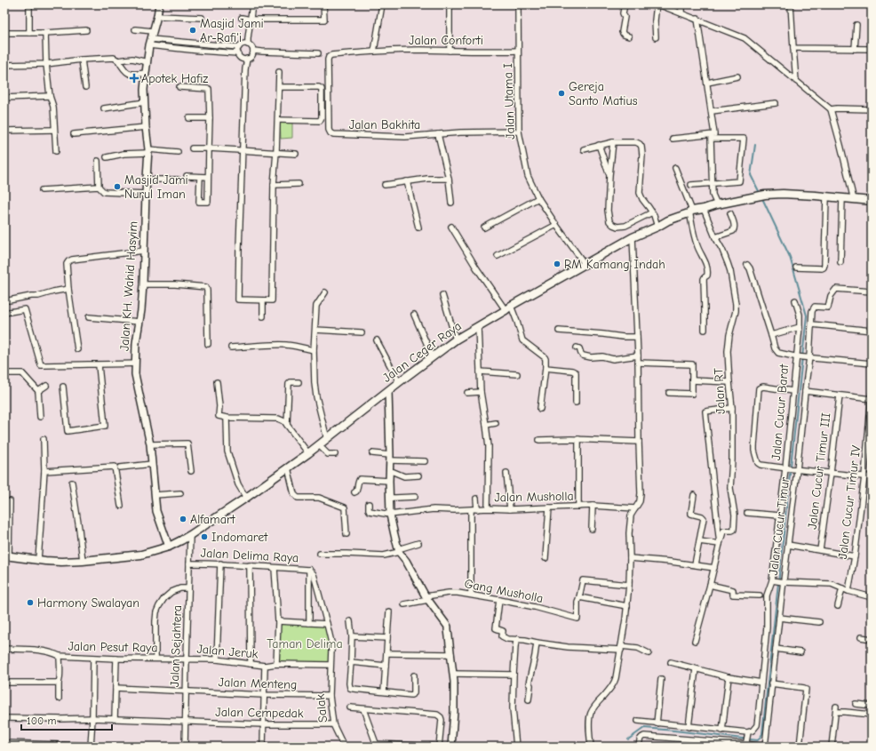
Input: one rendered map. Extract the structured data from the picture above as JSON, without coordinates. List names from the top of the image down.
{
  "streets": {
    "main road": ["Jalan Ceger Raya"],
    "street": [
      "Jalan Conforti",
      "Jalan Utama I",
      "Jalan Bakhita",
      "Jalan KH. Wahid Hasyim",
      "Jalan RT",
      "Jalan Cucur Barat",
      "Jalan Cucur Timur III",
      "Jalan Musholla",
      "Jalan Cucur Timur IV",
      "Jalan Cucur Timur",
      "Jalan Delima Raya",
      "Gang Musholla",
      "Jalan Sejahtera",
      "Jalan Pesut Raya",
      "Jalan Jeruk",
      "Jalan Menteng",
      "Salak",
      "Jalan Cempedak"
    ]
  },
  "crossings": [
    ["Jalan Conforti", "Jalan Utama I"],
    ["Jalan Conforti", "Jalan Bakhita"],
    ["Jalan Utama I", "Jalan Bakhita"],
    ["Jalan Utama I", "Jalan Ceger Raya"],
    ["Jalan KH. Wahid Hasyim", "Jalan Ceger Raya"],
    ["Jalan Ceger Raya", "Jalan RT"],
    ["Jalan Ceger Raya", "Jalan Musholla"],
    ["Jalan Ceger Raya", "Jalan Sejahtera"],
    ["Jalan Delima Raya", "Jalan Sejahtera"],
    ["Jalan Delima Raya", "Salak"],
    ["Jalan Sejahtera", "Jalan Pesut Raya"],
    ["Jalan Sejahtera", "Jalan Jeruk"],
    ["Jalan Sejahtera", "Jalan Menteng"],
    ["Jalan Sejahtera", "Jalan Cempedak"],
    ["Jalan Pesut Raya", "Jalan Jeruk"],
    ["Jalan Jeruk", "Salak"],
    ["Jalan Menteng", "Salak"],
    ["Salak", "Jalan Cempedak"]
  ],
  "parks": ["Taman Delima"],
  "places": {
    "other": [
      "Masjid Jami Ar-Rafi'i",
      "Gereja Santo Matius",
      "Masjid Jami Nurul Iman",
      "RM Kamang Indah",
      "Alfamart",
      "Indomaret",
      "Harmony Swalayan"
    ],
    "health": ["Apotek Hafiz"]
  },
  "scale_bar": "100 m"
}
